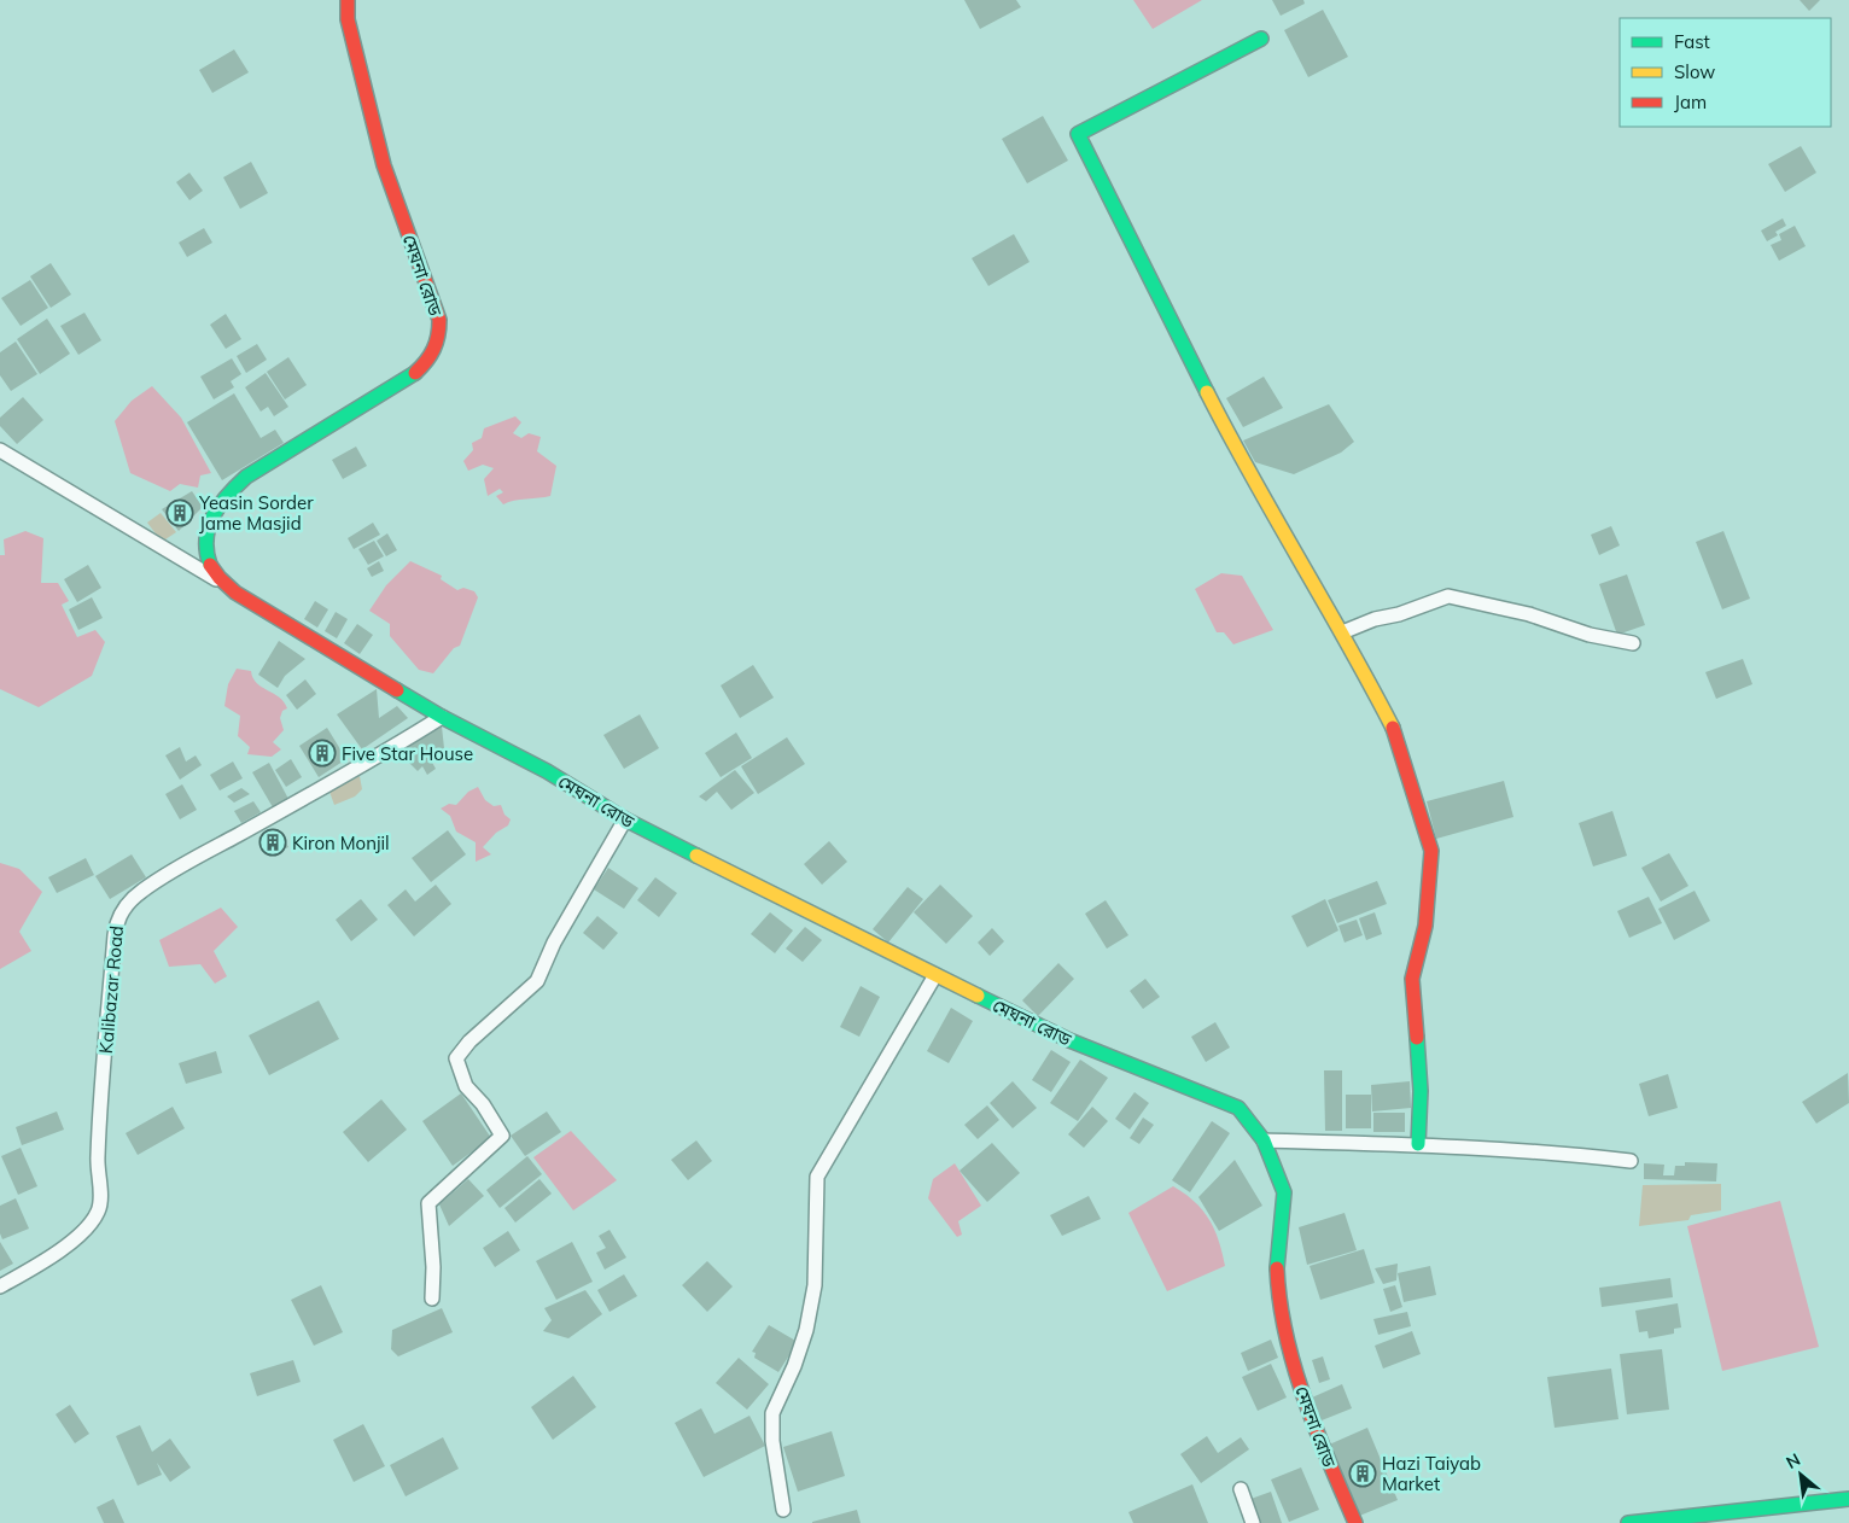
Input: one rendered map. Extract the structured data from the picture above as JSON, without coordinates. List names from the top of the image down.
{
  "streets": {
    "main road": ["মেঘনা রোড"],
    "street": ["Kalibazar Road"]
  },
  "crossings": [
    ["মেঘনা রোড", "Kalibazar Road"]
  ],
  "places": {
    "building": [
      "Yeasin Sorder Jame Masjid",
      "Five Star House",
      "Kiron Monjil",
      "Hazi Taiyab Market"
    ]
  },
  "legend": ["Fast", "Slow", "Jam"],
  "north": "top left"
}
